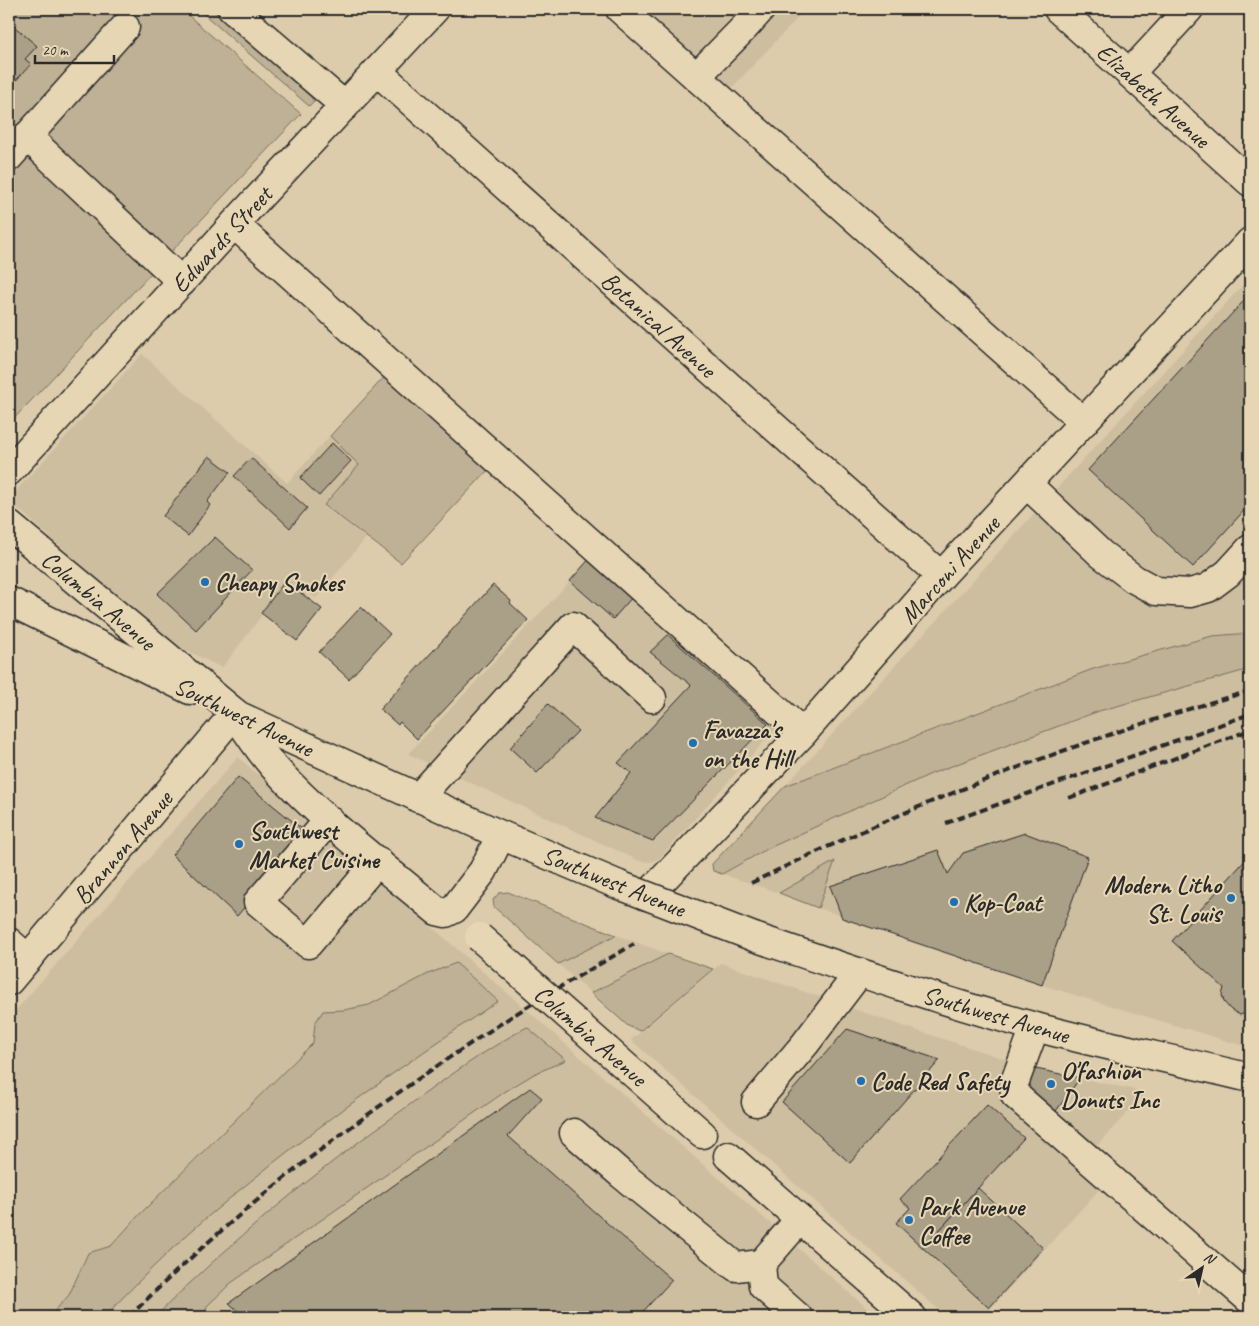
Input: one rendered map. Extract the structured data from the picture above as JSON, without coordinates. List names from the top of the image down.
{
  "streets": {
    "street": [
      "Elizabeth Avenue",
      "Edwards Street",
      "Botanical Avenue",
      "Marconi Avenue",
      "Columbia Avenue",
      "Southwest Avenue",
      "Brannon Avenue"
    ]
  },
  "crossings": [
    ["Edwards Street", "Botanical Avenue"],
    ["Botanical Avenue", "Marconi Avenue"],
    ["Marconi Avenue", "Southwest Avenue"],
    ["Columbia Avenue", "Southwest Avenue"],
    ["Columbia Avenue", "Brannon Avenue"],
    ["Southwest Avenue", "Brannon Avenue"]
  ],
  "places": [
    "Cheapy Smokes",
    "Favazza's on the Hill",
    "Southwest Market Cuisine",
    "Modern Litho St. Louis",
    "Kop-Coat",
    "Code Red Safety",
    "O'fashion Donuts Inc",
    "Park Avenue Coffee"
  ],
  "scale_bar": "20 m",
  "north": "top right"
}
